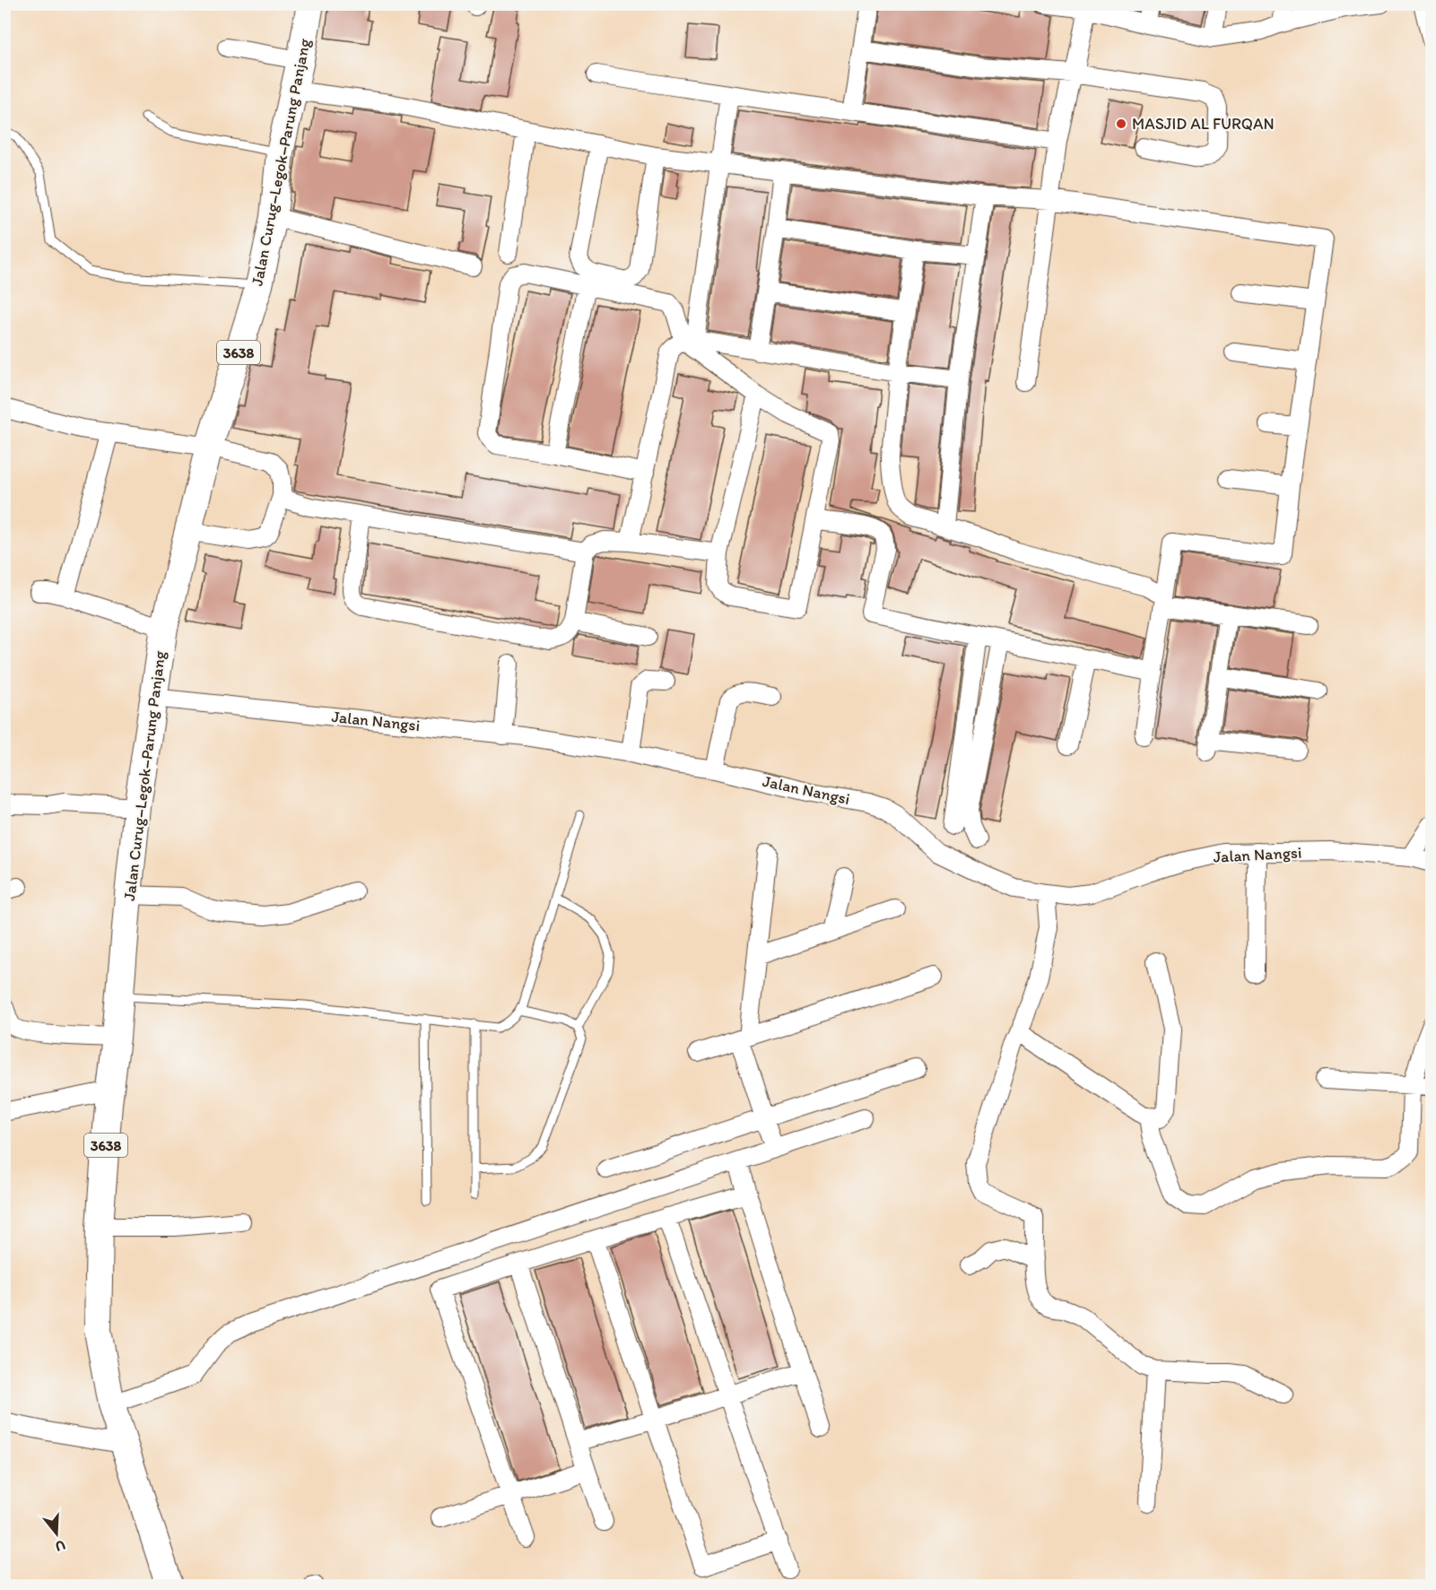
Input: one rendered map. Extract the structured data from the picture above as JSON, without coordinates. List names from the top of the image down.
{
  "streets": {
    "main road": ["Jalan Curug–Legok–Parung Panjang", "3638"],
    "street": ["Jalan Nangsi"]
  },
  "crossings": [
    ["Jalan Curug–Legok–Parung Panjang", "Jalan Nangsi"]
  ],
  "places": ["MASJID AL FURQAN"],
  "north": "bottom"
}
